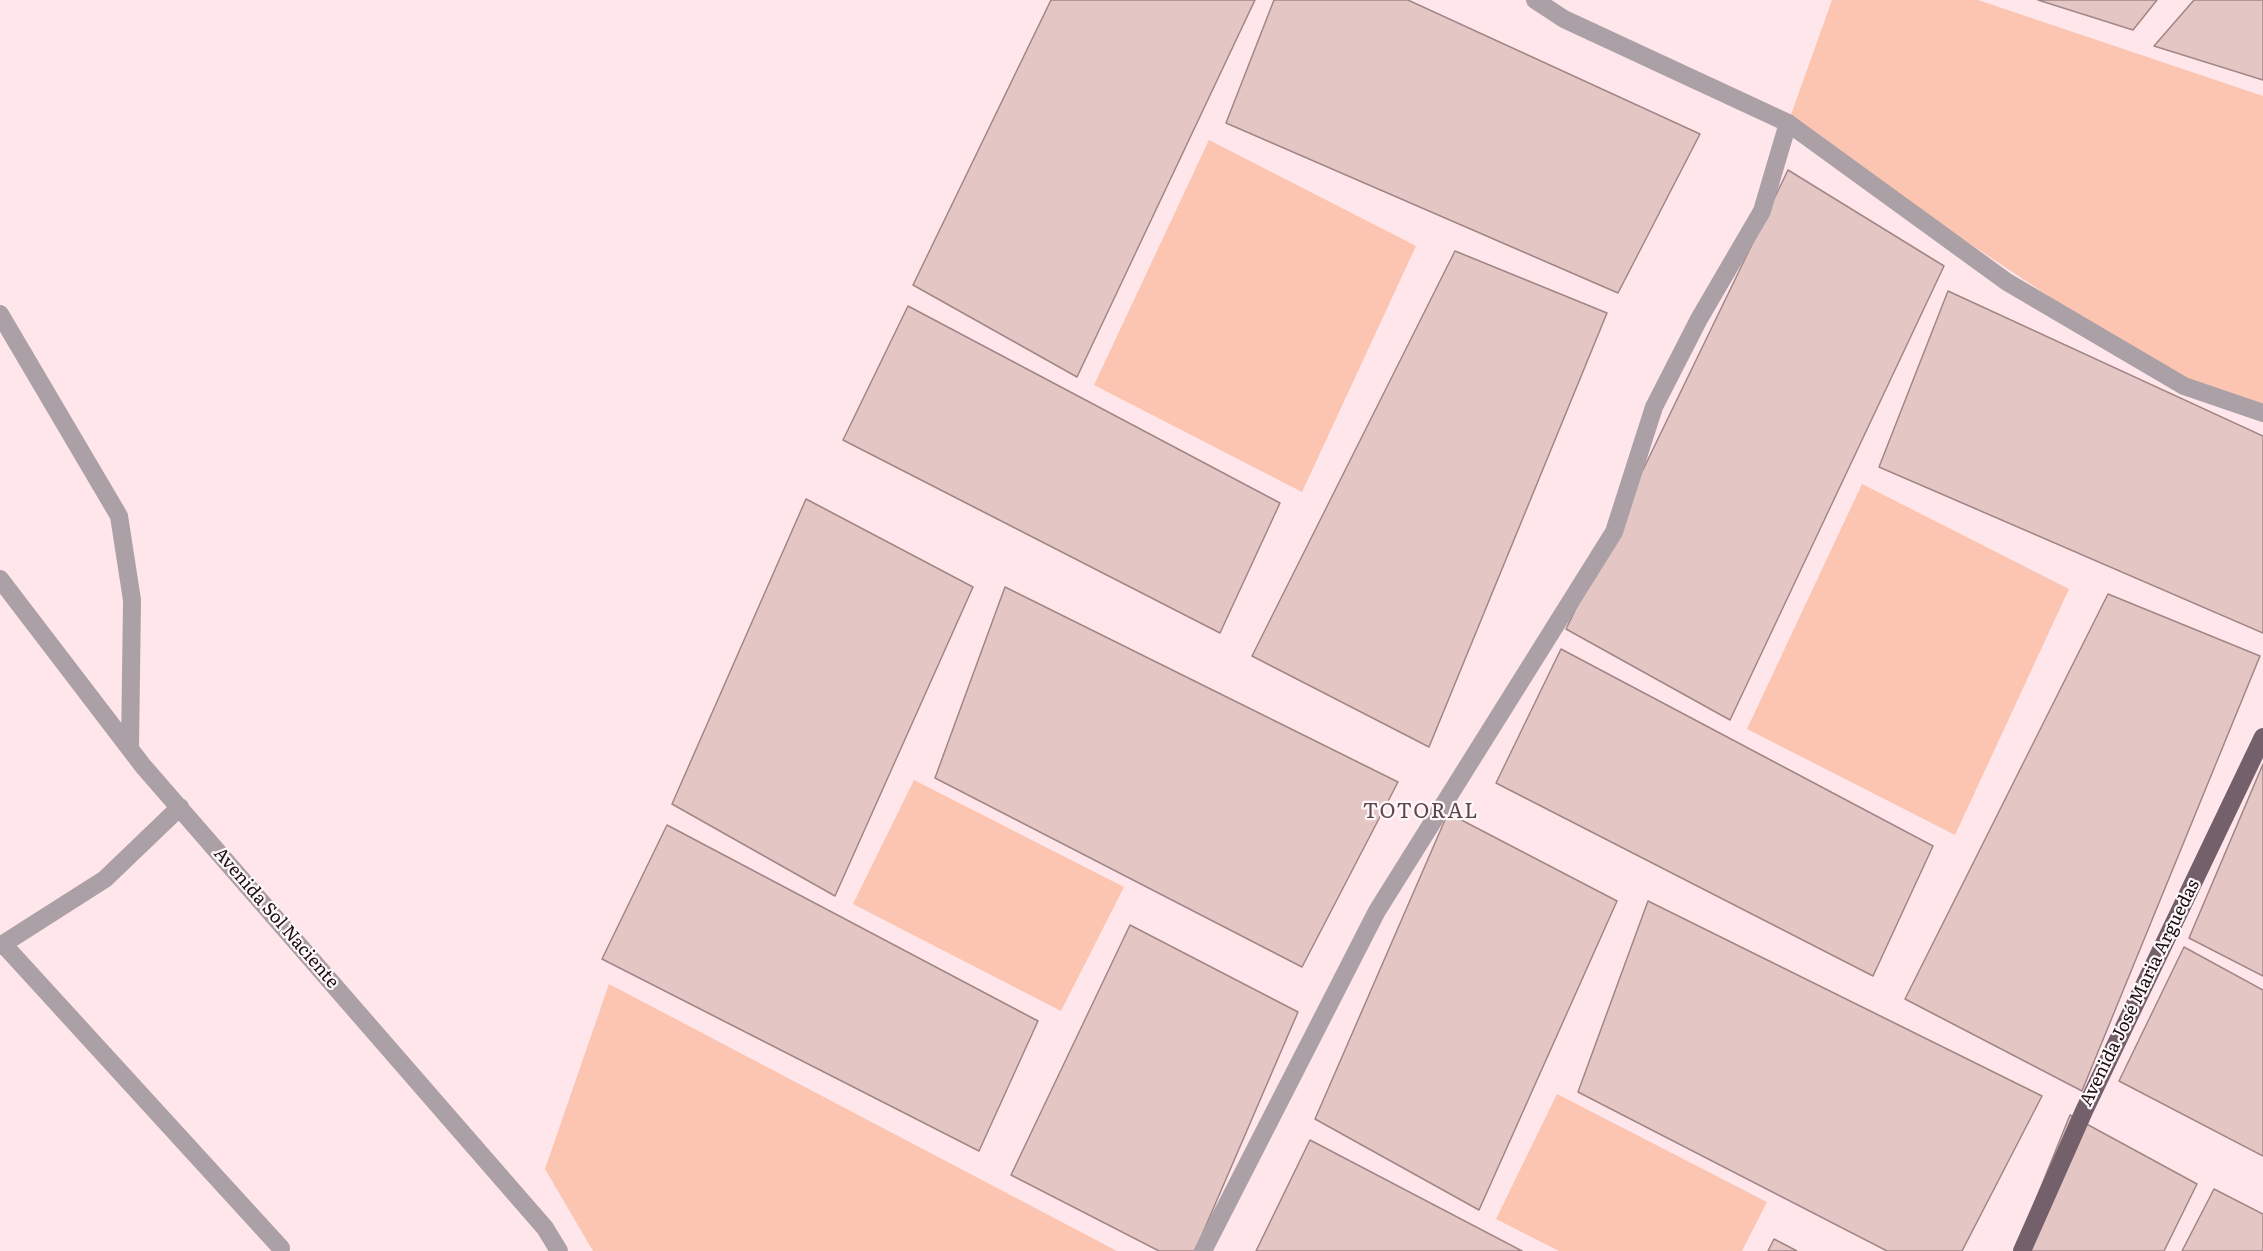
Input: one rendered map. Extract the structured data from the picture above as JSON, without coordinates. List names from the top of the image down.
{
  "streets": {
    "main road": ["Avenida José Maria Arguedas"],
    "street": ["Avenida Sol Naciente"]
  },
  "districts": ["TOTORAL"]
}
